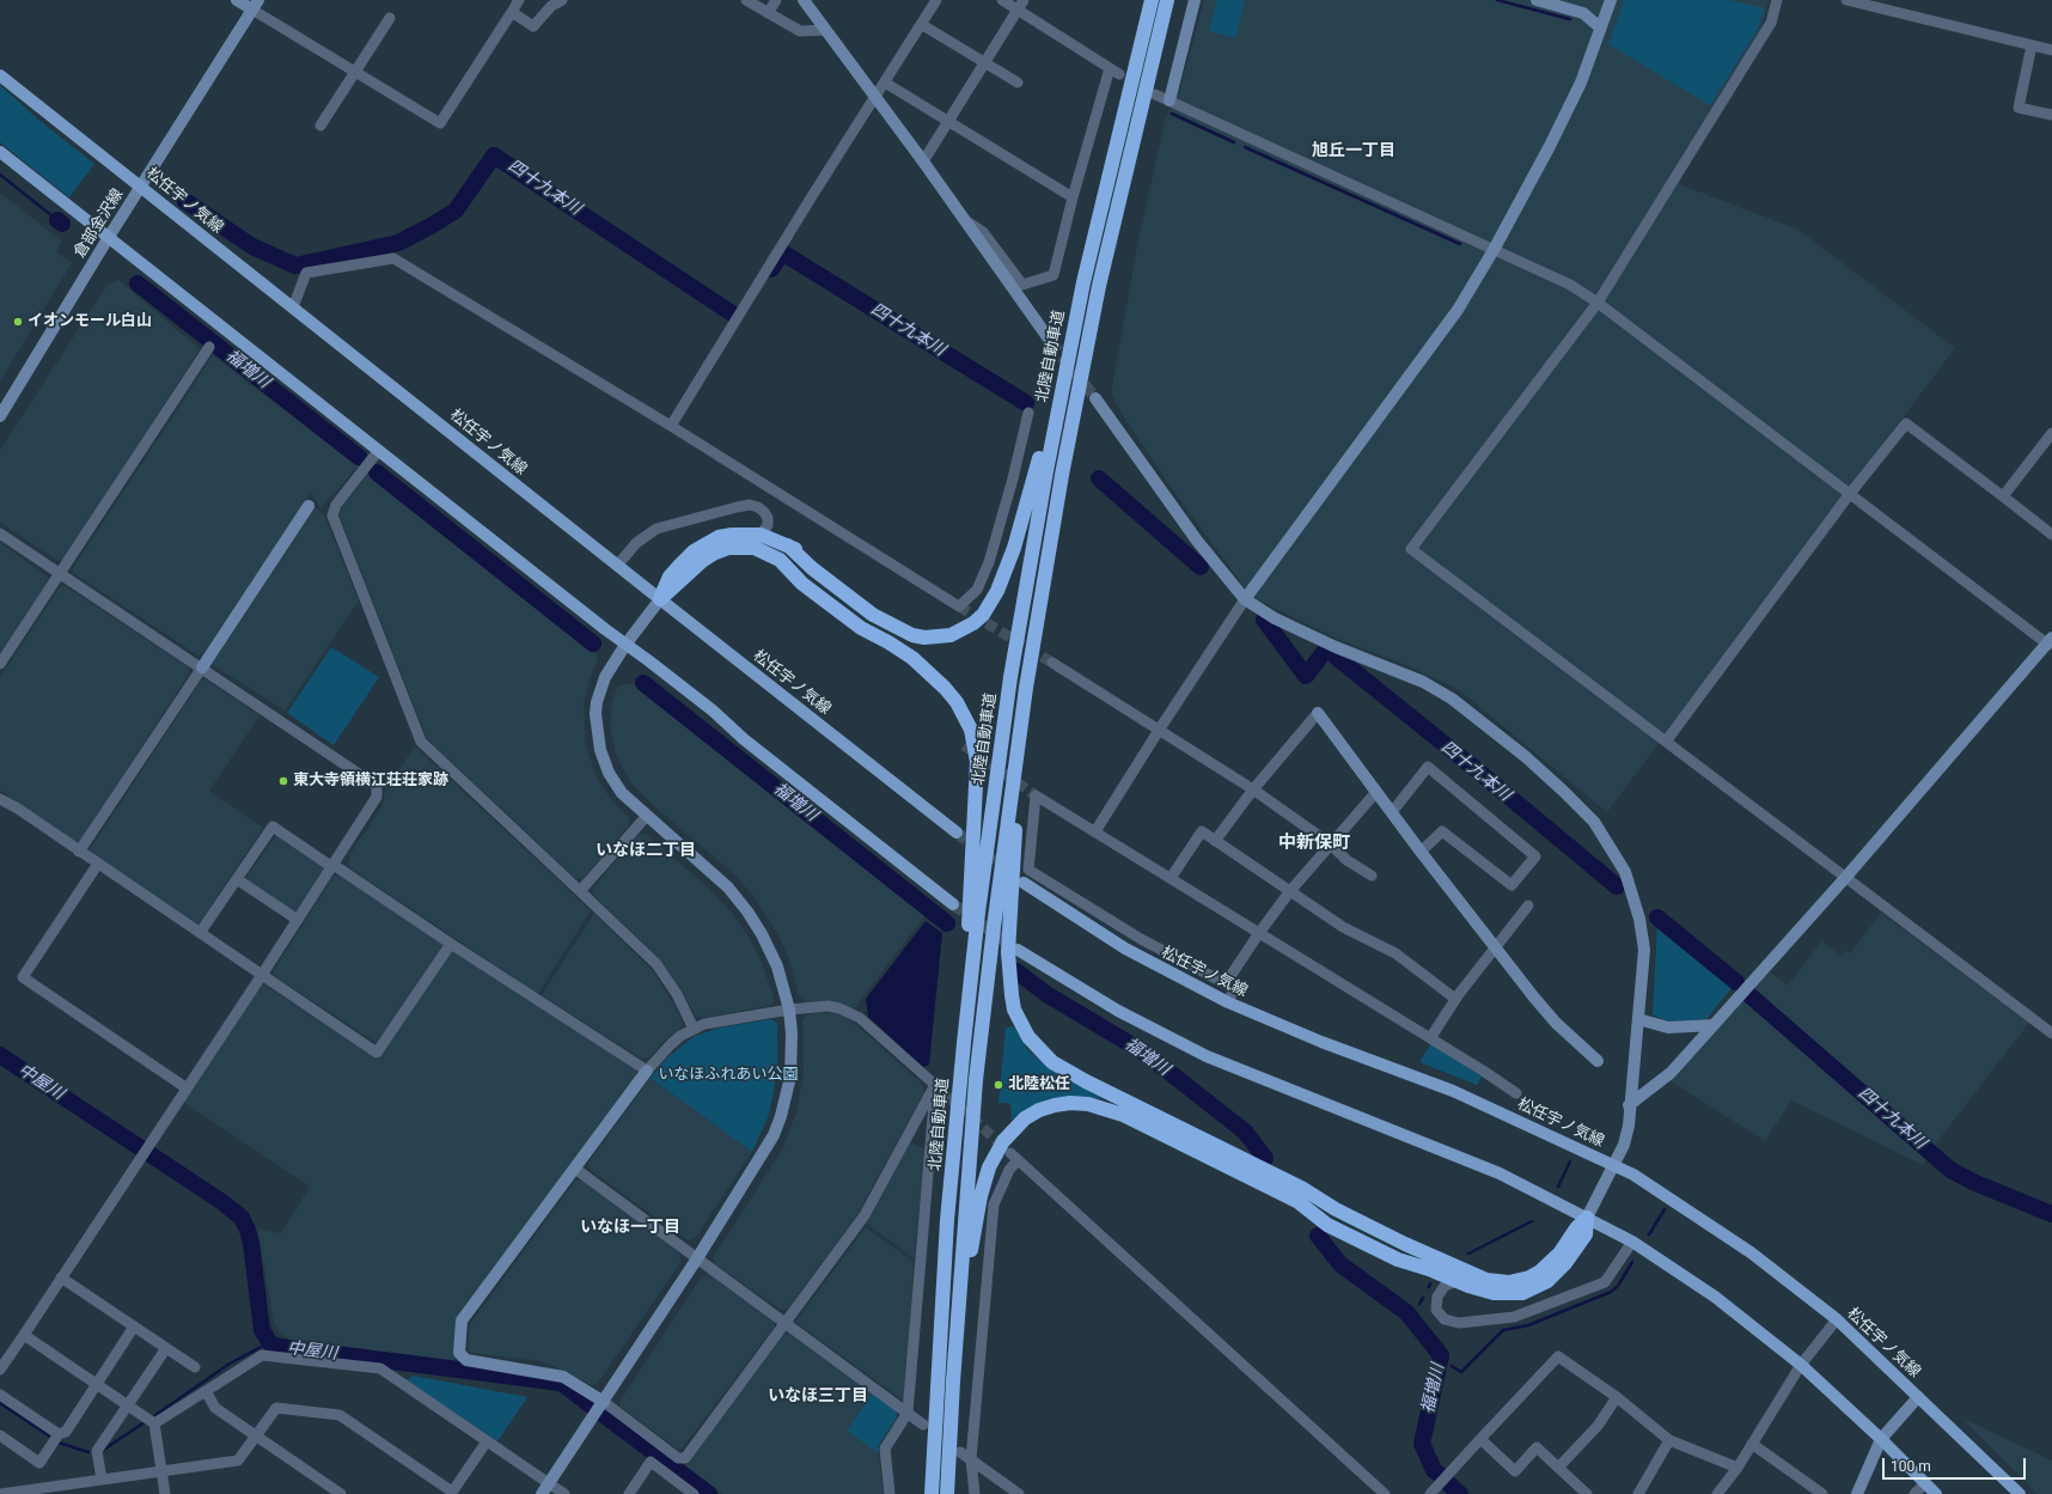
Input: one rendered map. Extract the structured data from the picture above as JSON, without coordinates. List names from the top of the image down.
{
  "streets": {
    "highway": ["北陸自動車道"],
    "main road": ["松任宇ノ気線"],
    "street": ["倉部金沢線"]
  },
  "crossings": [
    ["松任宇ノ気線", "倉部金沢線"]
  ],
  "districts": [
    "旭丘一丁目",
    "中新保町",
    "いなほ二丁目",
    "いなほ一丁目",
    "いなほ三丁目"
  ],
  "water": ["四十九本川", "福増川", "中屋川"],
  "parks": ["いなほふれあい公園"],
  "places": ["イオンモール白山", "東大寺領横江荘荘家跡", "北陸松任"],
  "scale_bar": "100 m"
}
